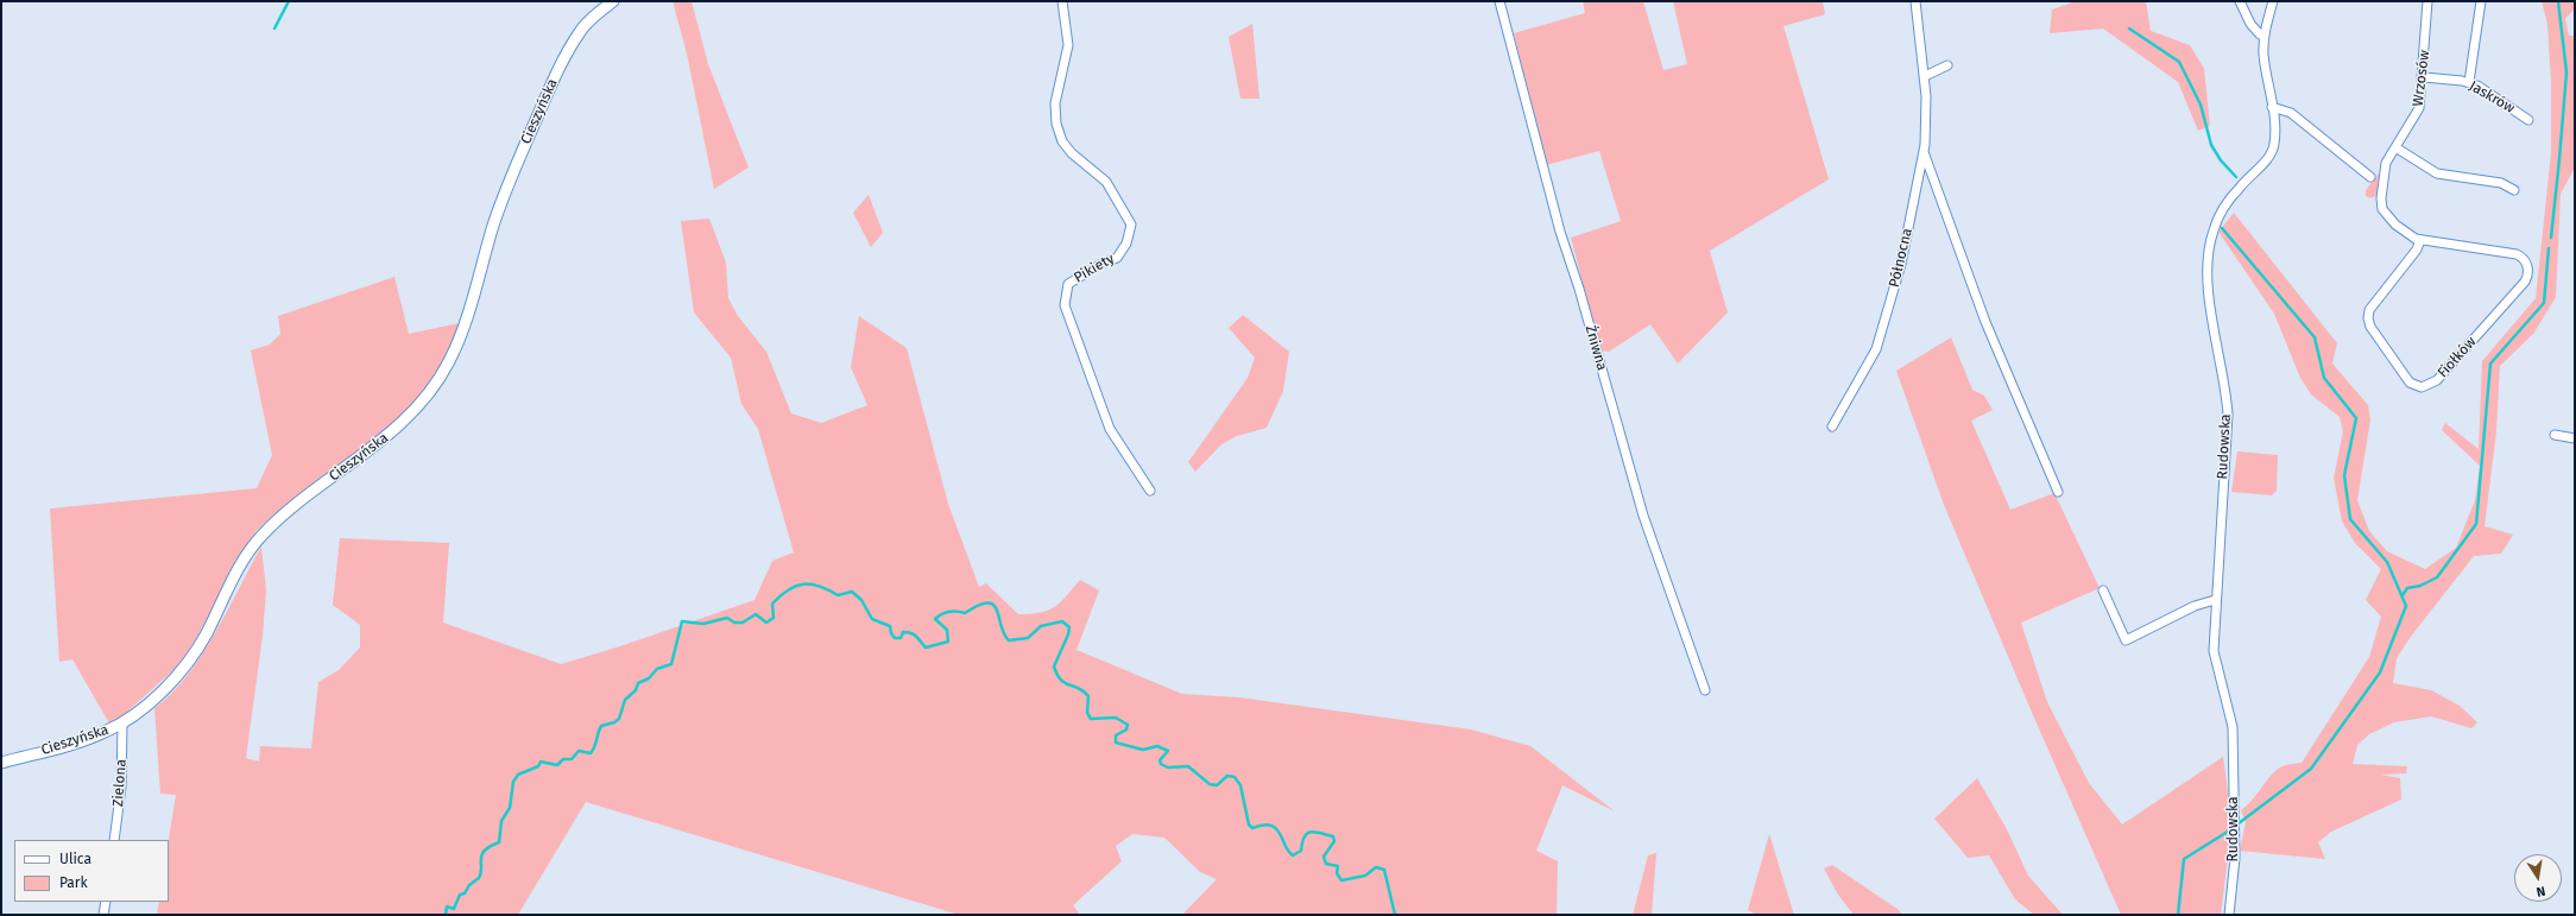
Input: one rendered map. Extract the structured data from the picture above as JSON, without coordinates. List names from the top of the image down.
{
  "streets": {
    "street": [
      "Wrzosów",
      "Jaskrów",
      "Cieszyńska",
      "Północna",
      "Pikiety",
      "Żniwna",
      "Fiołków",
      "Rudowska",
      "Zielona"
    ]
  },
  "crossings": [
    ["Wrzosów", "Jaskrów"],
    ["Wrzosów", "Fiołków"],
    ["Cieszyńska", "Zielona"]
  ],
  "legend": ["Ulica", "Park"],
  "north": "bottom"
}
